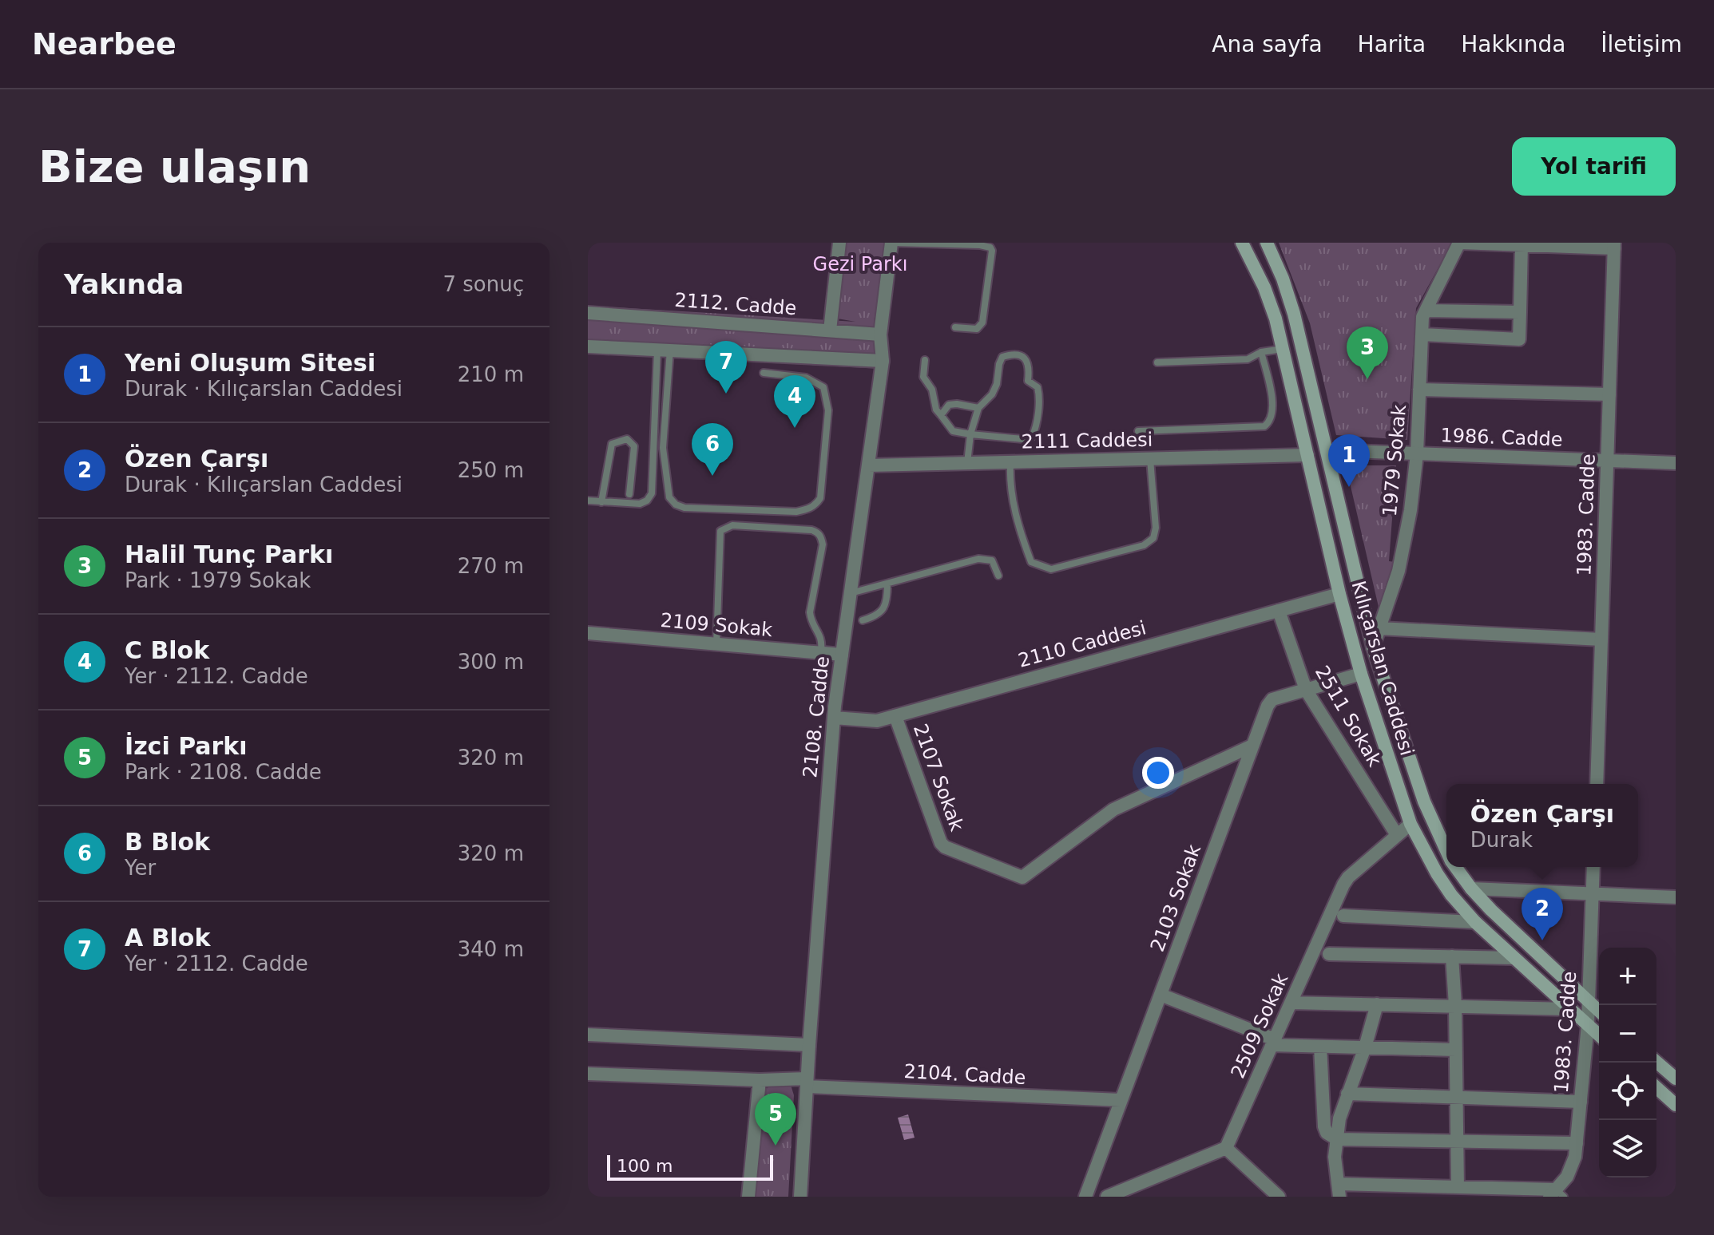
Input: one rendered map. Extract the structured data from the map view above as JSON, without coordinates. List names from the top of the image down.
{
  "streets": {
    "main road": ["Kılıçarslan Caddesi"],
    "street": [
      "2112. Cadde",
      "1986. Cadde",
      "2111 Caddesi",
      "1979 Sokak",
      "1983. Cadde",
      "2109 Sokak",
      "2110 Caddesi",
      "2511 Sokak",
      "2108. Cadde",
      "2107 Sokak",
      "2103 Sokak",
      "2509 Sokak",
      "2104. Cadde"
    ]
  },
  "crossings": [
    ["2112. Cadde", "2108. Cadde"],
    ["1986. Cadde", "1979 Sokak"],
    ["1986. Cadde", "1983. Cadde"],
    ["1986. Cadde", "Kılıçarslan Caddesi"],
    ["2111 Caddesi", "Kılıçarslan Caddesi"],
    ["2111 Caddesi", "2108. Cadde"],
    ["1979 Sokak", "Kılıçarslan Caddesi"],
    ["1983. Cadde", "Kılıçarslan Caddesi"],
    ["2109 Sokak", "2108. Cadde"],
    ["2110 Caddesi", "Kılıçarslan Caddesi"],
    ["2110 Caddesi", "2511 Sokak"],
    ["2110 Caddesi", "2108. Cadde"],
    ["2110 Caddesi", "2107 Sokak"],
    ["Kılıçarslan Caddesi", "2103 Sokak"],
    ["Kılıçarslan Caddesi", "2509 Sokak"],
    ["2511 Sokak", "2103 Sokak"],
    ["2511 Sokak", "2509 Sokak"],
    ["2108. Cadde", "2104. Cadde"],
    ["2107 Sokak", "2103 Sokak"],
    ["2103 Sokak", "2104. Cadde"]
  ],
  "parks": ["Gezi Parkı"],
  "scale_bar": "100 m",
  "page": {
    "header": "Nearbee",
    "nav": [
      "Ana sayfa",
      "Harita",
      "Hakkında",
      "İletişim"
    ],
    "buttons": "Yol tarifi",
    "title": "Bize ulaşın",
    "heading": ["Yakında", "7 sonuç"],
    "list": [
      {
        "mark": "1",
        "name": "Yeni Oluşum Sitesi",
        "note": "Durak · Kılıçarslan Caddesi",
        "value": "210 m"
      },
      {
        "mark": "2",
        "name": "Özen Çarşı",
        "note": "Durak · Kılıçarslan Caddesi",
        "value": "250 m"
      },
      {
        "mark": "3",
        "name": "Halil Tunç Parkı",
        "note": "Park · 1979 Sokak",
        "value": "270 m"
      },
      {
        "mark": "4",
        "name": "C Blok",
        "note": "Yer · 2112. Cadde",
        "value": "300 m"
      },
      {
        "mark": "5",
        "name": "İzci Parkı",
        "note": "Park · 2108. Cadde",
        "value": "320 m"
      },
      {
        "mark": "6",
        "name": "B Blok",
        "note": "Yer",
        "value": "320 m"
      },
      {
        "mark": "7",
        "name": "A Blok",
        "note": "Yer · 2112. Cadde",
        "value": "340 m"
      }
    ],
    "pins": [
      "3",
      "7",
      "4",
      "6",
      "1",
      "2",
      "5"
    ],
    "popup": ["Özen Çarşı", "Durak"],
    "map_buttons": ["+", "−"],
    "scale": "100 m"
  }
}
